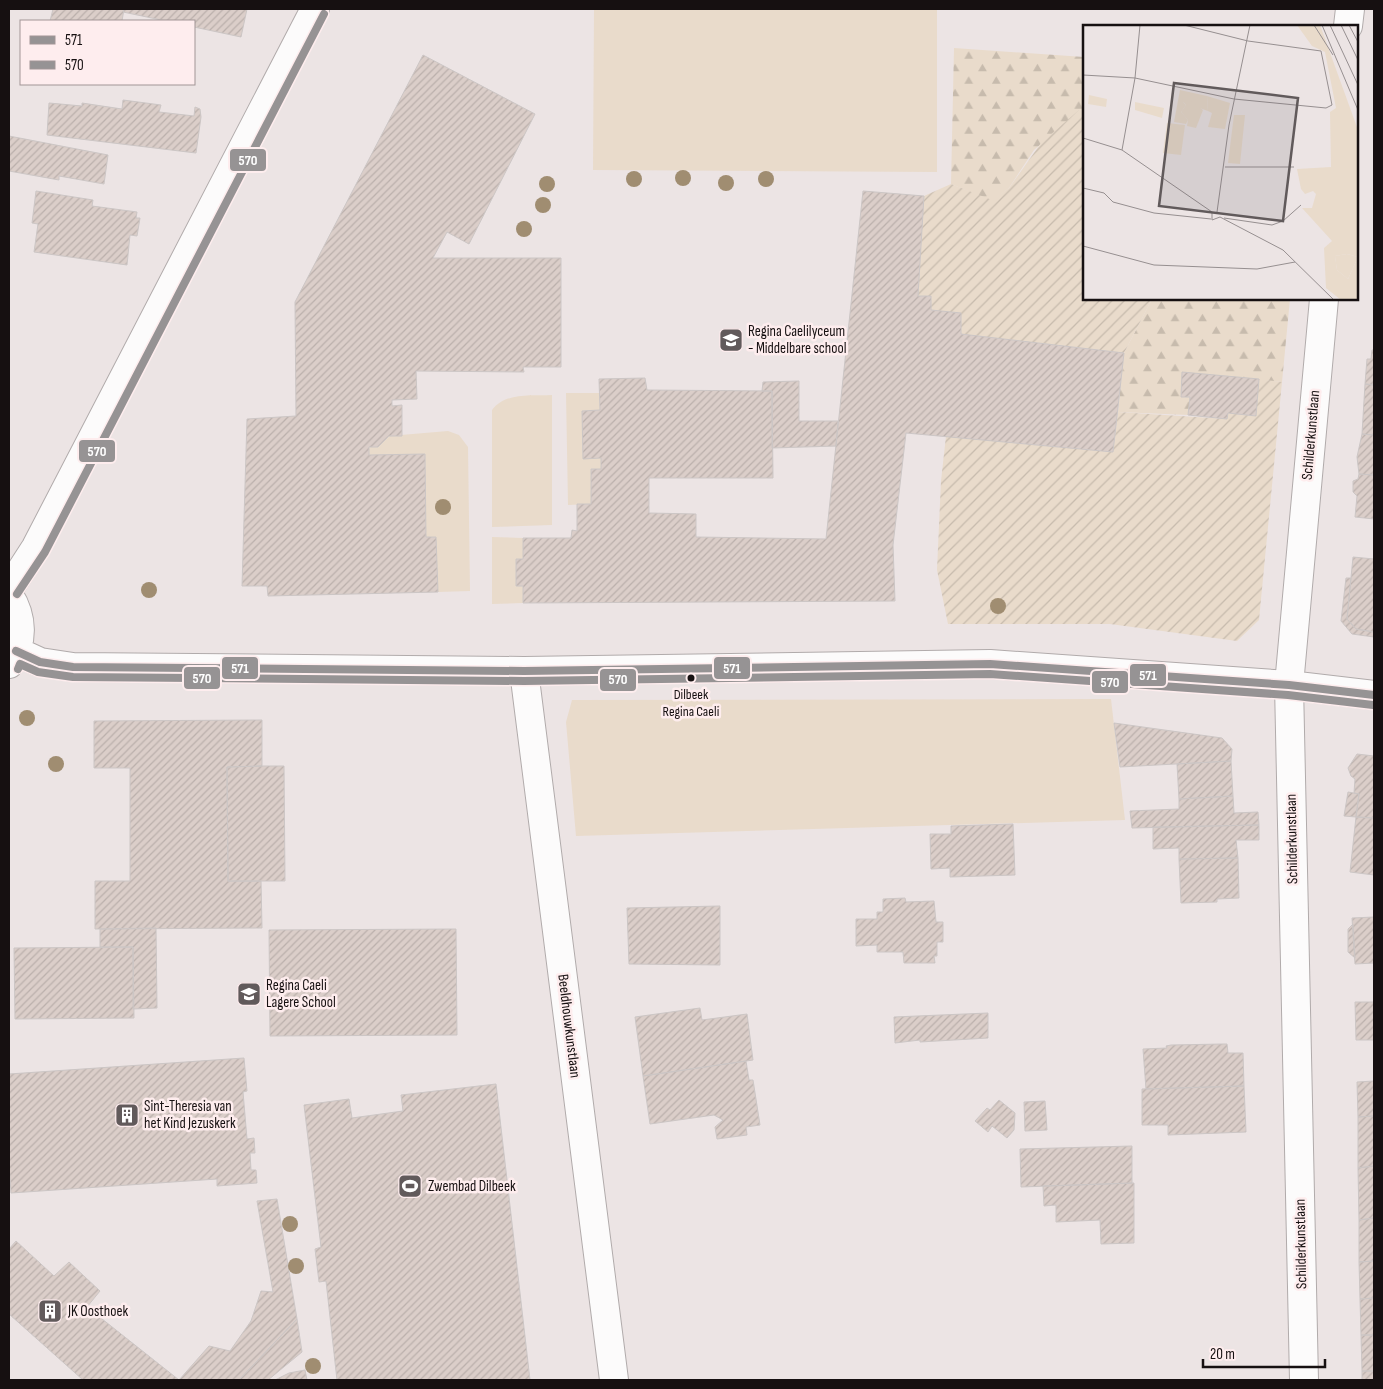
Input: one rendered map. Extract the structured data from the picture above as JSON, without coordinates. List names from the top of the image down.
{
  "streets": {
    "street": ["Schilderkunstlaan", "Beeldhouwkunstlaan"]
  },
  "places": {
    "school or university": ["Regina Caelilyceum - Middelbare school", "Regina Caeli Lagere School"],
    "other": ["Dilbeek Regina Caeli"],
    "building": ["Sint-Theresia van het Kind Jezuskerk", "JK Oosthoek"],
    "sports": ["Zwembad Dilbeek"]
  },
  "lines": ["transit line 570", "transit line 571"],
  "legend": ["571", "570"],
  "scale_bar": "20 m"
}
